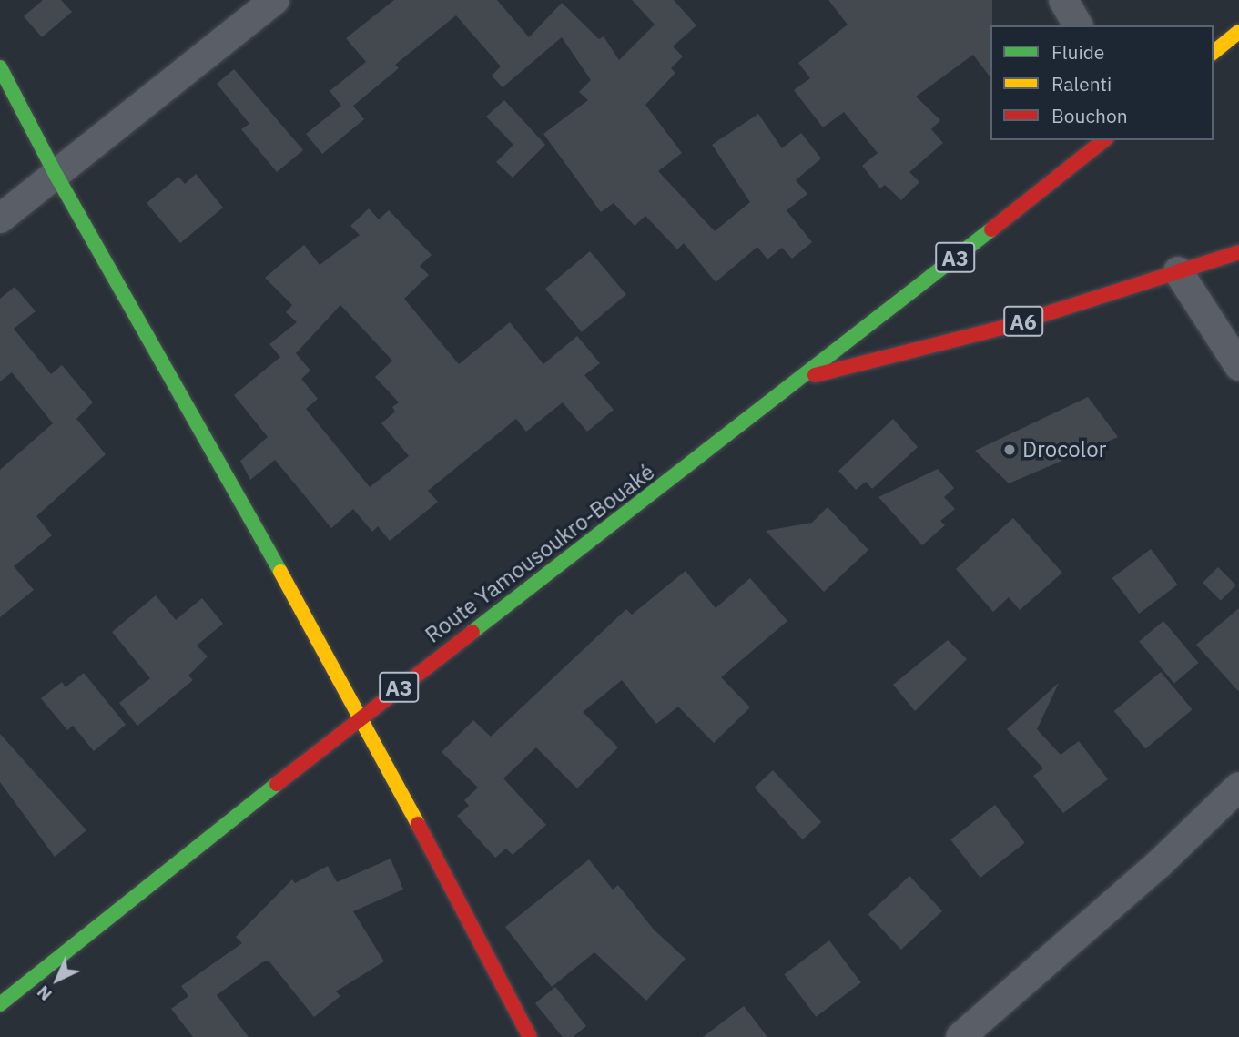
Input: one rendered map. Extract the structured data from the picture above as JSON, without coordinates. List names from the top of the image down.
{
  "streets": {
    "main road": ["A3", "A6", "Route Yamousoukro-Bouaké"]
  },
  "crossings": [
    ["A6", "Route Yamousoukro-Bouaké"]
  ],
  "places": ["Drocolor"],
  "legend": ["Fluide", "Ralenti", "Bouchon"],
  "north": "bottom left"
}
